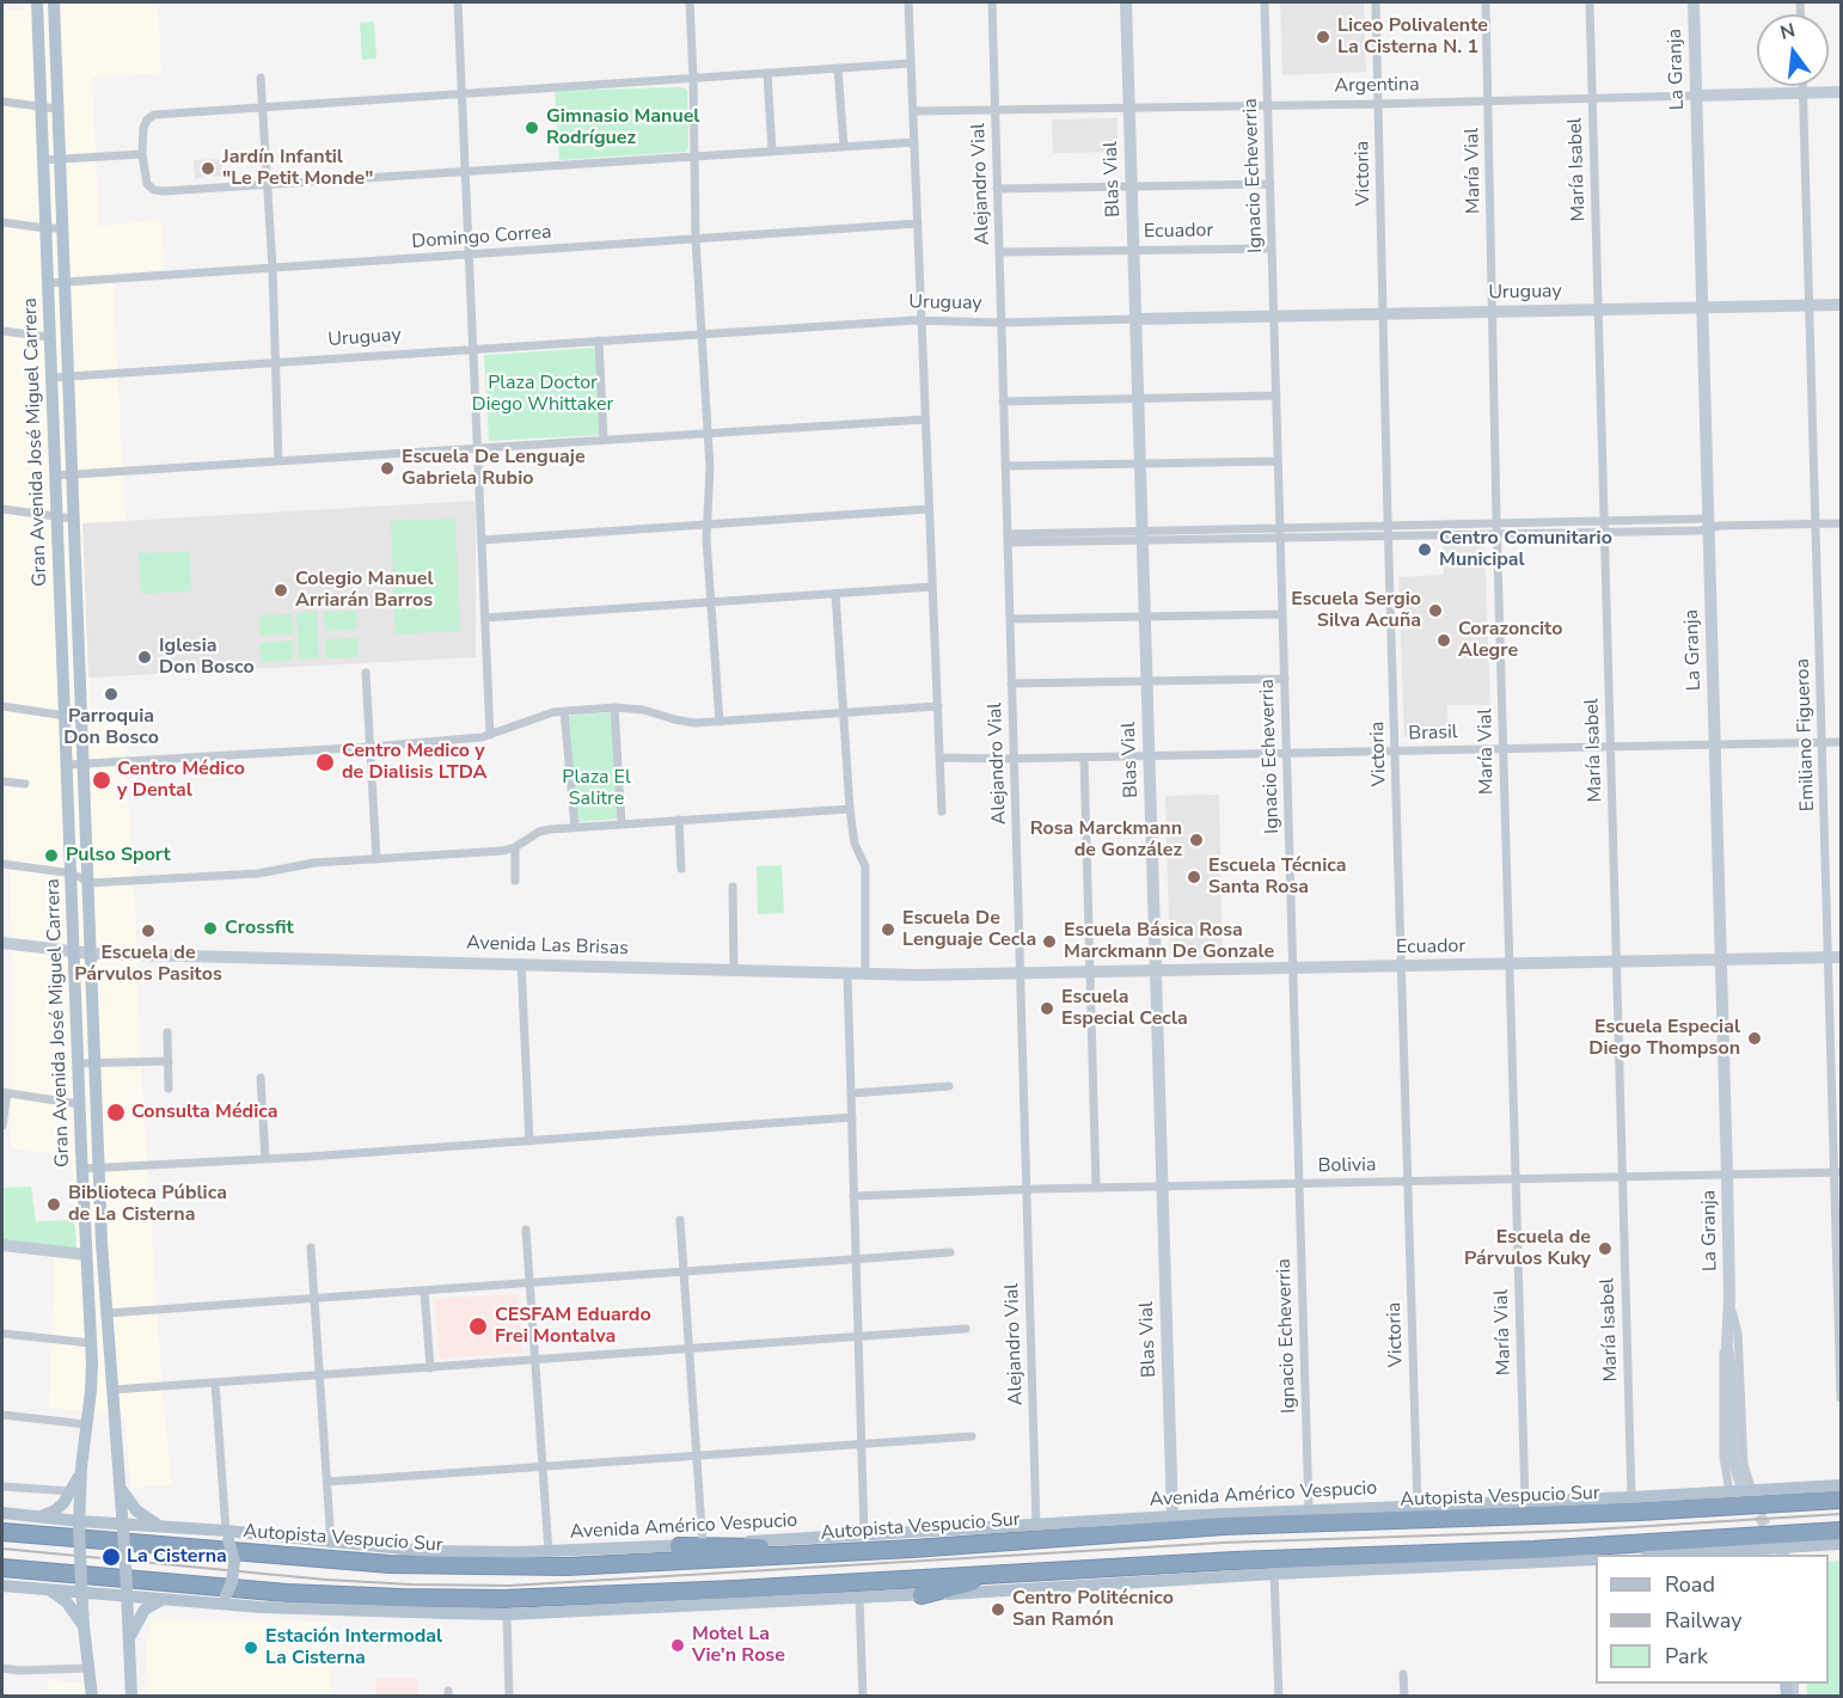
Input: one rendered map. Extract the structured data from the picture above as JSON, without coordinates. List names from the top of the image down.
{
  "streets": {
    "highway": ["Autopista Vespucio Sur"],
    "main road": ["Gran Avenida José Miguel Carrera", "Avenida Américo Vespucio"],
    "street": [
      "La Granja",
      "Argentina",
      "María Isabel",
      "María Vial",
      "Victoria",
      "Ignacio Echeverria",
      "Blas Vial",
      "Alejandro Vial",
      "Ecuador",
      "Domingo Correa",
      "Uruguay",
      "Brasil",
      "Emiliano Figueroa",
      "Avenida Las Brisas",
      "Bolivia"
    ]
  },
  "crossings": [
    ["La Granja", "Argentina"],
    ["La Granja", "Ecuador"],
    ["La Granja", "Uruguay"],
    ["La Granja", "Brasil"],
    ["La Granja", "Bolivia"],
    ["La Granja", "Avenida Américo Vespucio"],
    ["Argentina", "María Isabel"],
    ["Argentina", "María Vial"],
    ["Argentina", "Victoria"],
    ["Argentina", "Ignacio Echeverria"],
    ["Argentina", "Blas Vial"],
    ["Argentina", "Alejandro Vial"],
    ["Argentina", "Emiliano Figueroa"],
    ["María Isabel", "Ecuador"],
    ["María Isabel", "Uruguay"],
    ["María Isabel", "Brasil"],
    ["María Isabel", "Bolivia"],
    ["María Isabel", "Avenida Américo Vespucio"],
    ["María Vial", "Ecuador"],
    ["María Vial", "Uruguay"],
    ["María Vial", "Brasil"],
    ["María Vial", "Bolivia"],
    ["María Vial", "Avenida Américo Vespucio"],
    ["Victoria", "Ecuador"],
    ["Victoria", "Uruguay"],
    ["Victoria", "Brasil"],
    ["Victoria", "Bolivia"],
    ["Victoria", "Avenida Américo Vespucio"],
    ["Ignacio Echeverria", "Ecuador"],
    ["Ignacio Echeverria", "Uruguay"],
    ["Ignacio Echeverria", "Brasil"],
    ["Ignacio Echeverria", "Bolivia"],
    ["Ignacio Echeverria", "Avenida Américo Vespucio"],
    ["Blas Vial", "Ecuador"],
    ["Blas Vial", "Uruguay"],
    ["Blas Vial", "Brasil"],
    ["Blas Vial", "Bolivia"],
    ["Blas Vial", "Avenida Américo Vespucio"],
    ["Alejandro Vial", "Ecuador"],
    ["Alejandro Vial", "Uruguay"],
    ["Alejandro Vial", "Brasil"],
    ["Alejandro Vial", "Avenida Las Brisas"],
    ["Alejandro Vial", "Bolivia"],
    ["Alejandro Vial", "Avenida Américo Vespucio"],
    ["Ecuador", "Emiliano Figueroa"],
    ["Ecuador", "Avenida Las Brisas"],
    ["Domingo Correa", "Gran Avenida José Miguel Carrera"],
    ["Uruguay", "Gran Avenida José Miguel Carrera"],
    ["Uruguay", "Emiliano Figueroa"],
    ["Gran Avenida José Miguel Carrera", "Avenida Las Brisas"],
    ["Gran Avenida José Miguel Carrera", "Avenida Américo Vespucio"],
    ["Brasil", "Emiliano Figueroa"],
    ["Emiliano Figueroa", "Bolivia"]
  ],
  "parks": ["Plaza Doctor Diego Whittaker", "Plaza El Salitre"],
  "places": [
    "Liceo Polivalente La Cisterna N. 1",
    "Gimnasio Manuel Rodríguez",
    "Jardín Infantil \"Le Petit Monde\"",
    "Escuela De Lenguaje Gabriela Rubio",
    "Centro Comunitario Municipal",
    "Colegio Manuel Arriarán Barros",
    "Escuela Sergio Silva Acuña",
    "Corazoncito Alegre",
    "Iglesia Don Bosco",
    "Parroquia Don Bosco",
    "Centro Medico y de Dialisis LTDA",
    "Centro Médico y Dental",
    "Rosa Marckmann de González",
    "Pulso Sport",
    "Escuela Técnica Santa Rosa",
    "Crossfit",
    "Escuela De Lenguaje Cecla",
    "Escuela de Párvulos Pasitos",
    "Escuela Básica Rosa Marckmann De Gonzale",
    "Escuela Especial Cecla",
    "Escuela Especial Diego Thompson",
    "Consulta Médica",
    "Biblioteca Pública de La Cisterna",
    "Escuela de Párvulos Kuky",
    "CESFAM Eduardo Frei Montalva",
    "La Cisterna",
    "Centro Politécnico San Ramón",
    "Motel La Vie’n Rose",
    "Estación Intermodal La Cisterna"
  ],
  "legend": ["Road", "Railway", "Park"],
  "north": "top"
}
